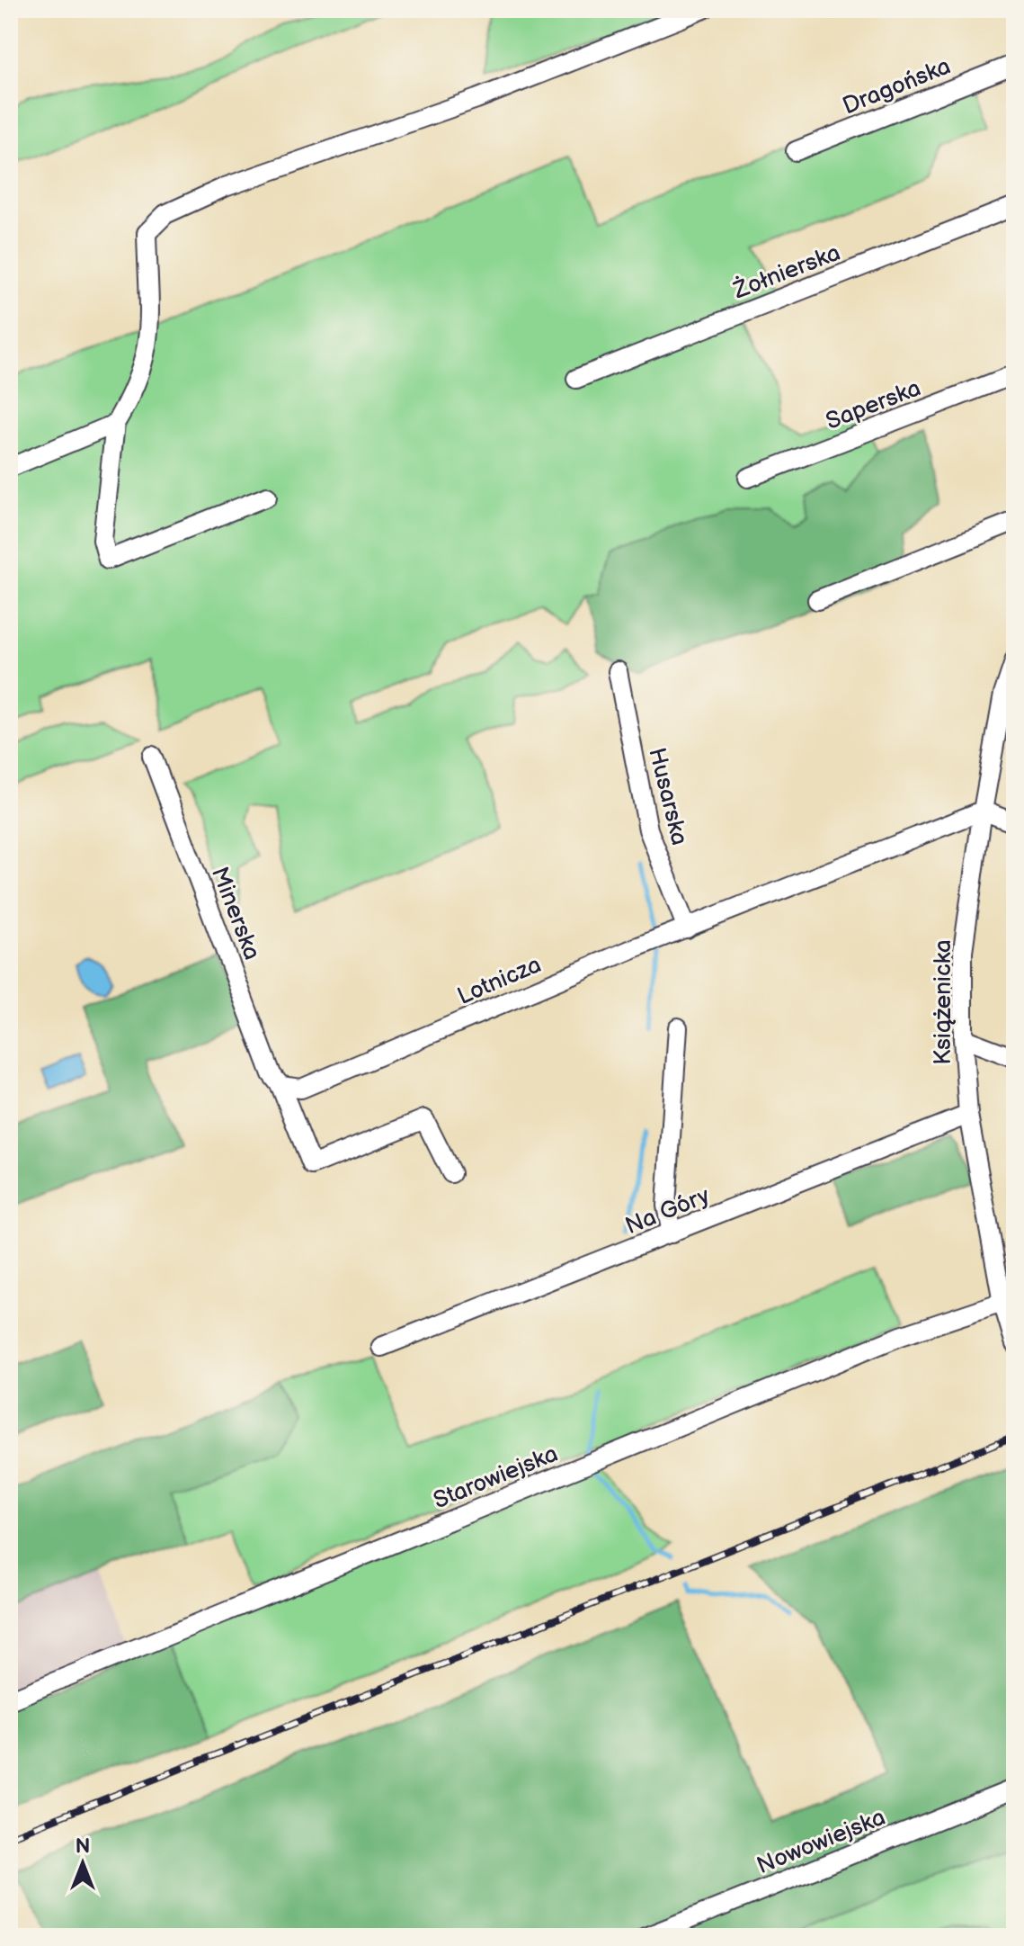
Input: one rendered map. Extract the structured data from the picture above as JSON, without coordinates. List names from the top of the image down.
{
  "streets": {
    "street": [
      "Dragońska",
      "Żołnierska",
      "Saperska",
      "Husarska",
      "Minerska",
      "Lotnicza",
      "Książenicka",
      "Na Góry",
      "Starowiejska",
      "Nowowiejska"
    ]
  },
  "crossings": [
    ["Husarska", "Lotnicza"],
    ["Minerska", "Lotnicza"],
    ["Lotnicza", "Książenicka"],
    ["Książenicka", "Na Góry"],
    ["Książenicka", "Starowiejska"]
  ],
  "north": "top"
}
